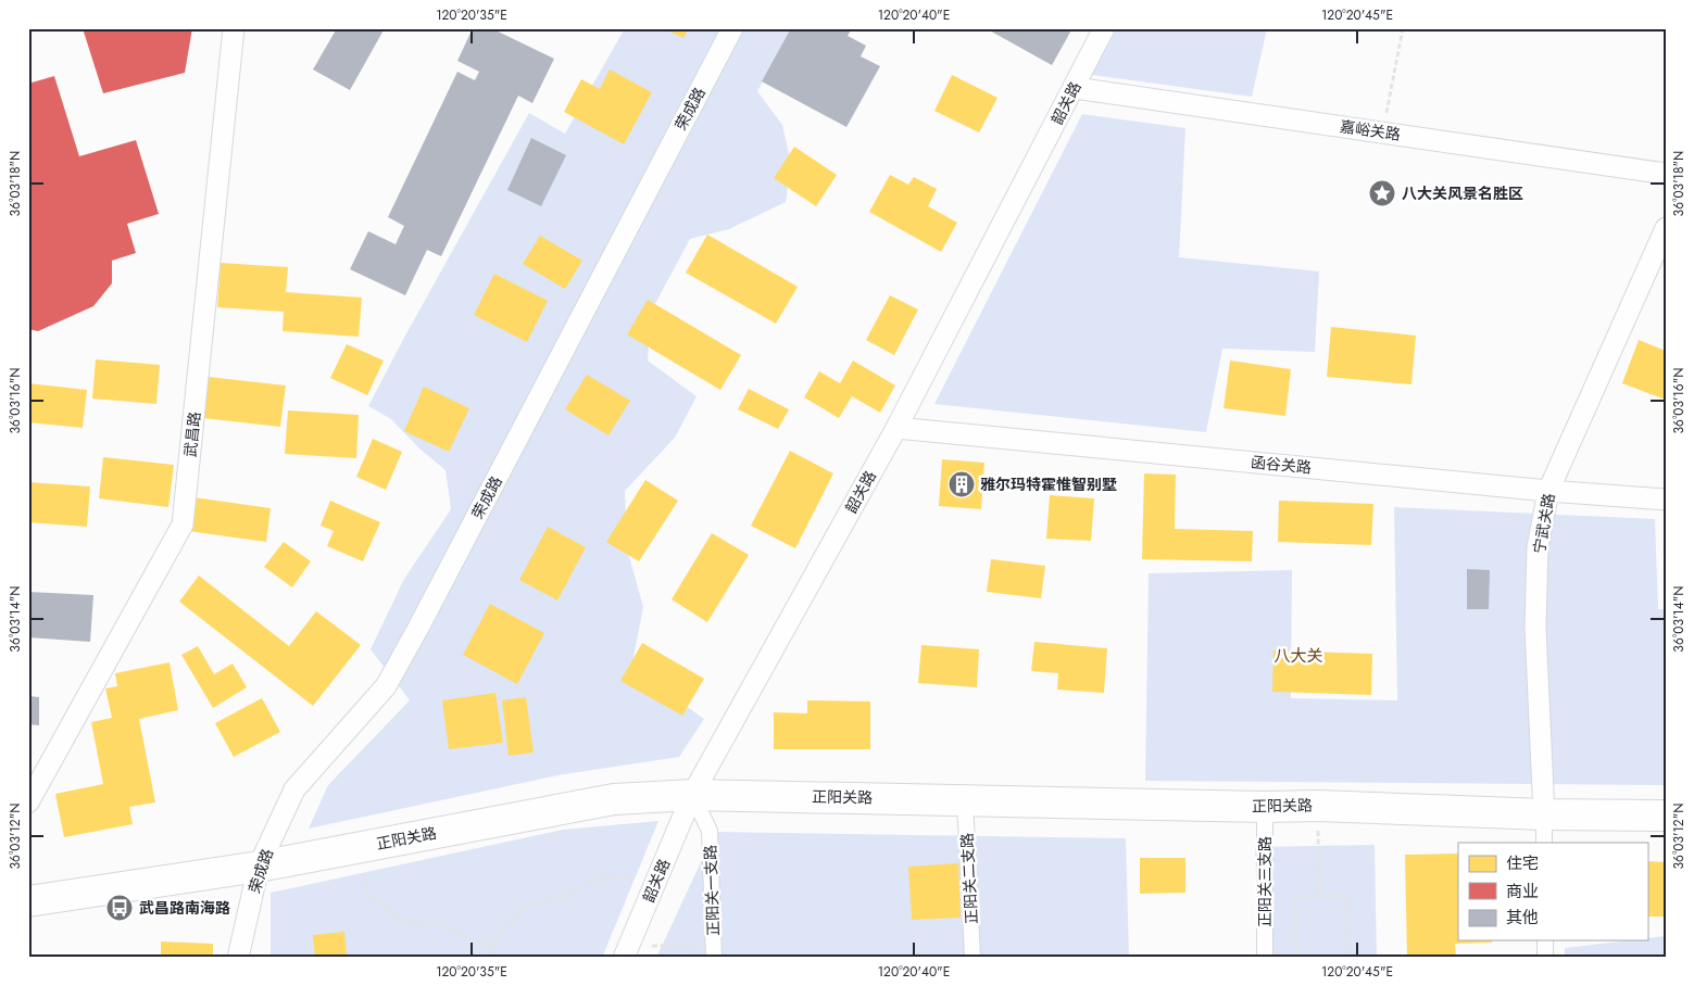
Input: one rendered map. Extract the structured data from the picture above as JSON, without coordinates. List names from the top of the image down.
{
  "streets": {
    "main road": ["正阳关路"],
    "street": [
      "韶关路",
      "荣成路",
      "嘉峪关路",
      "武昌路",
      "函谷关路",
      "宁武关路",
      "正阳关二支路",
      "正阳关三支路",
      "正阳关一支路"
    ]
  },
  "crossings": [
    ["韶关路", "嘉峪关路"],
    ["韶关路", "函谷关路"],
    ["韶关路", "正阳关路"],
    ["韶关路", "正阳关一支路"],
    ["荣成路", "正阳关路"],
    ["函谷关路", "宁武关路"],
    ["宁武关路", "正阳关路"],
    ["正阳关路", "正阳关二支路"],
    ["正阳关路", "正阳关三支路"],
    ["正阳关路", "正阳关一支路"]
  ],
  "districts": ["八大关"],
  "places": {
    "place": ["八大关风景名胜区"],
    "building": ["雅尔玛特霍惟智别墅"],
    "bus stop": ["武昌路南海路"]
  },
  "legend": ["住宅", "商业", "其他"],
  "coordinates": [
    "120°20'35\"E",
    "120°20'40\"E",
    "120°20'45\"E",
    "36°03'18\"N",
    "36°03'16\"N",
    "36°03'14\"N",
    "36°03'12\"N"
  ]
}
